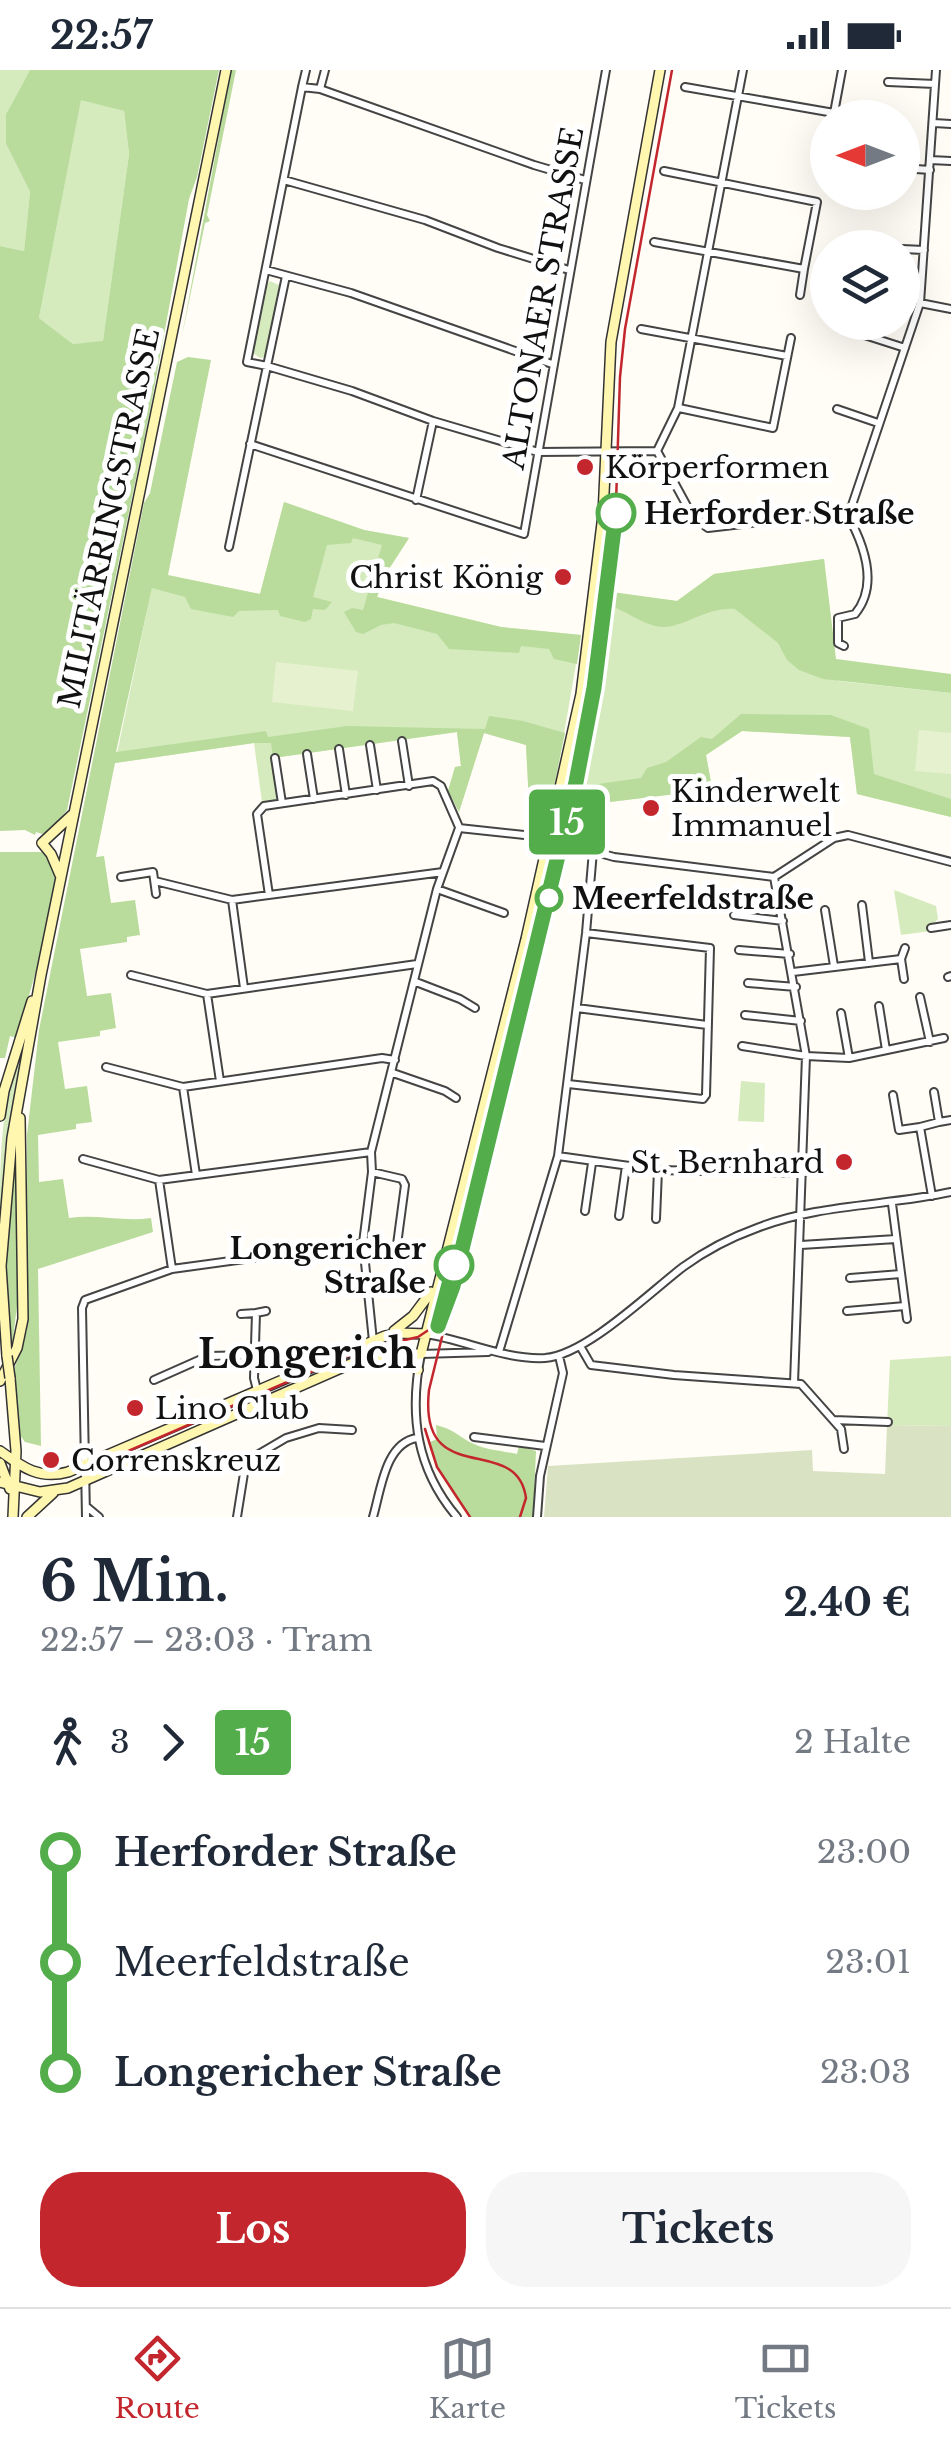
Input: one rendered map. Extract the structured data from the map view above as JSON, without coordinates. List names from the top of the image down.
{
  "streets": {
    "street": ["ALTONAER STRASSE", "MILITÄRRINGSTRASSE"]
  },
  "districts": ["Longerich"],
  "places": [
    "Körperformen",
    "Herforder Straße",
    "Christ König",
    "Kinderwelt Immanuel",
    "Meerfeldstraße",
    "St. Bernhard",
    "Longericher Straße",
    "Lino Club",
    "Correnskreuz"
  ],
  "lines": ["tram line 15"],
  "north": "left",
  "page": {
    "status": "22:57",
    "on_map": "15",
    "heading": ["6 Min.", "22:57 – 23:03 · Tram", "2.40 €"],
    "legs": ["3", "15", "2 Halte"],
    "list": [
      {
        "name": "Herforder Straße",
        "value": "23:00"
      },
      {
        "name": "Meerfeldstraße",
        "value": "23:01"
      },
      {
        "name": "Longericher Straße",
        "value": "23:03"
      }
    ],
    "buttons": ["Los", "Tickets"],
    "tabs": ["Route", "Karte", "Tickets"]
  }
}
